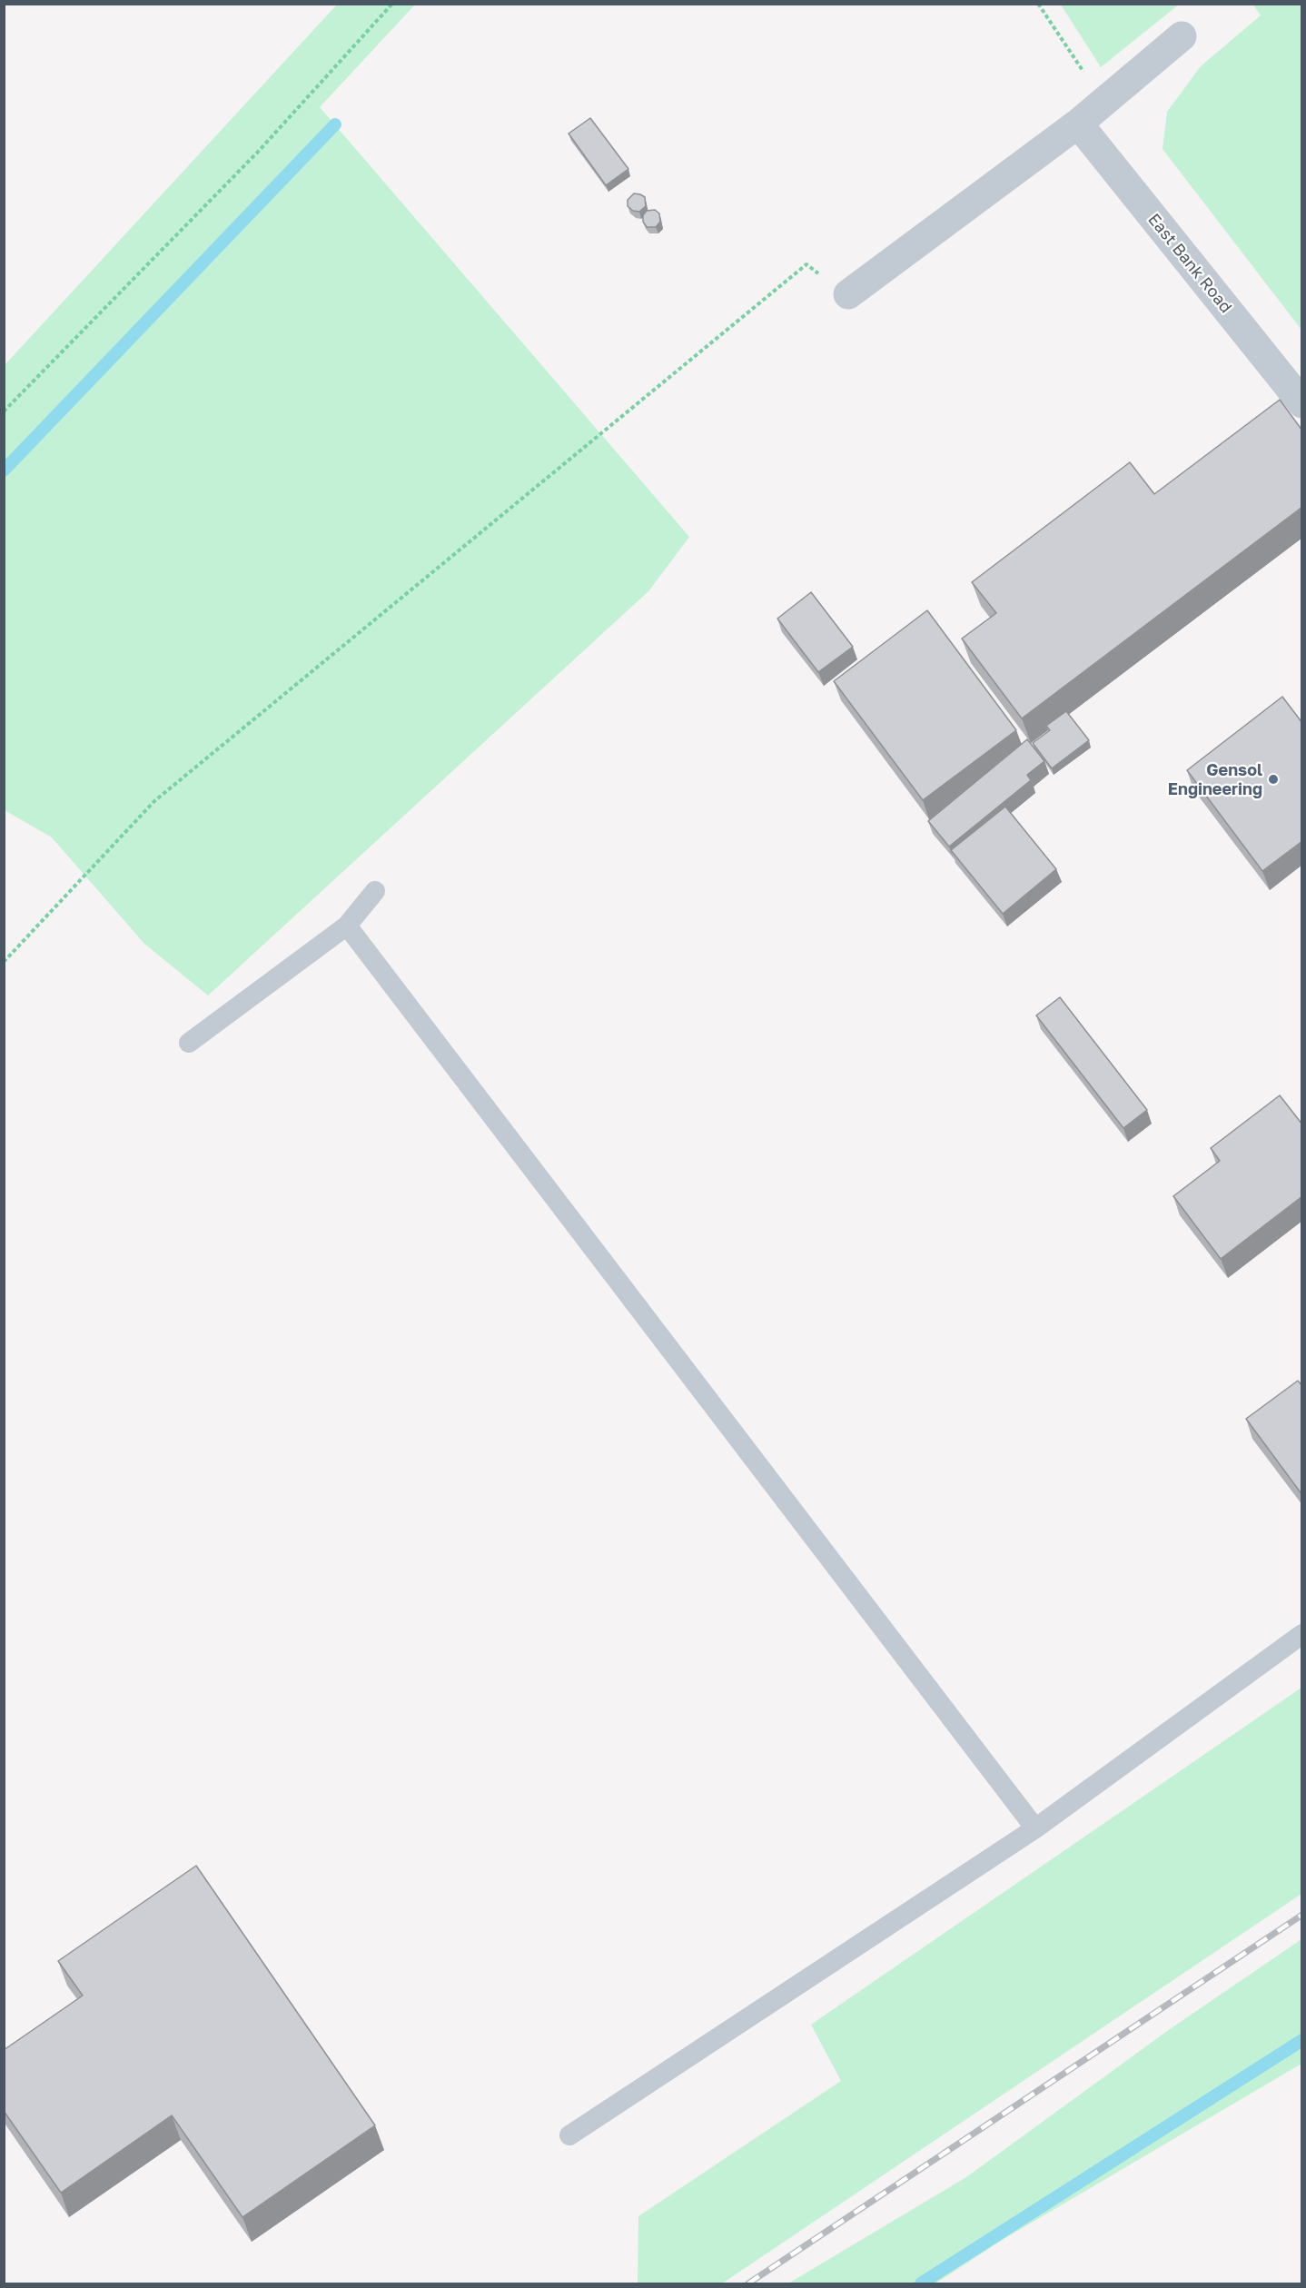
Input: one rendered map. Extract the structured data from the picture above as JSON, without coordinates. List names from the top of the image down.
{
  "streets": {
    "street": ["East Bank Road"]
  },
  "places": ["Gensol Engineering"]
}
